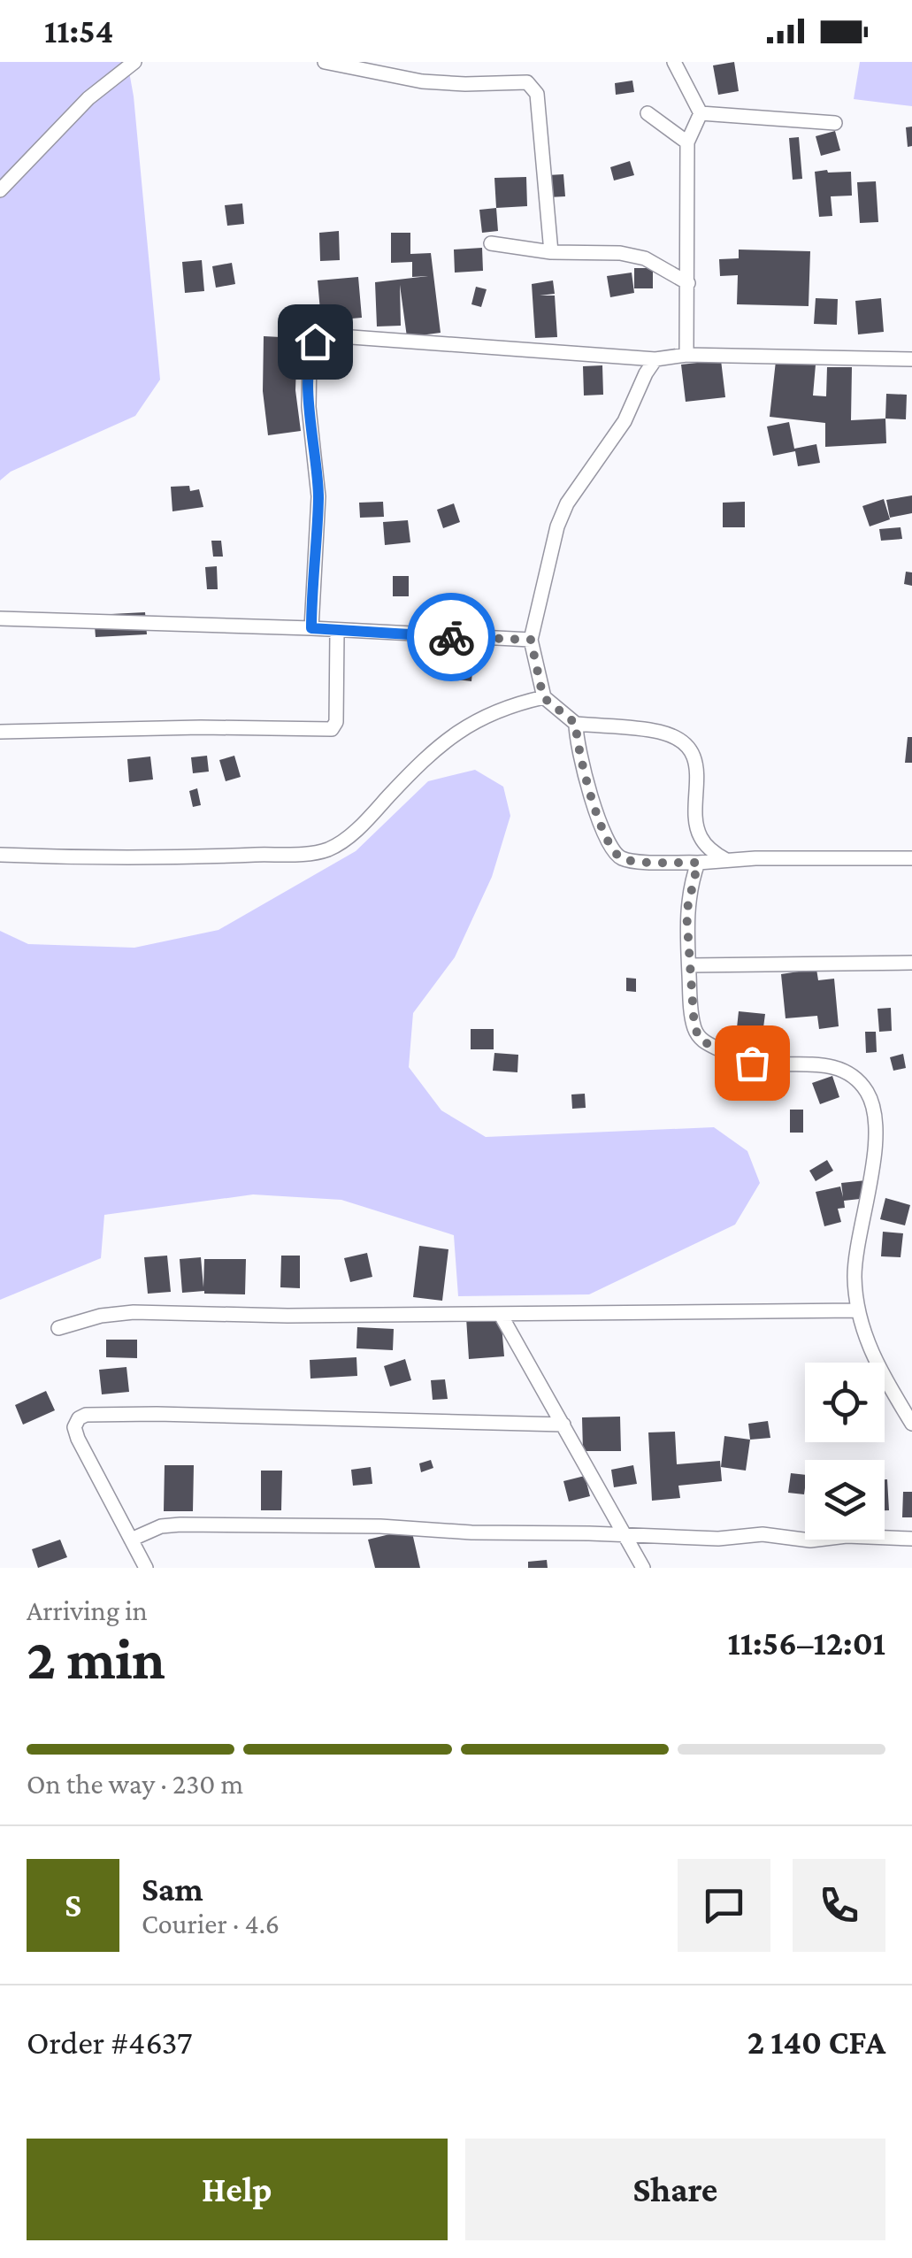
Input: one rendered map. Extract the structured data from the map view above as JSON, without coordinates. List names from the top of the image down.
{
  "page": {
    "status": "11:54",
    "heading": ["2 min", "Arriving in", "11:56–12:01"],
    "panel": [
      "Sam",
      "Courier · 4.6",
      "Order #4637",
      "2 140 CFA"
    ],
    "bar": "On the way · 230 m",
    "round": "S",
    "buttons": ["Help", "Share"]
  }
}
